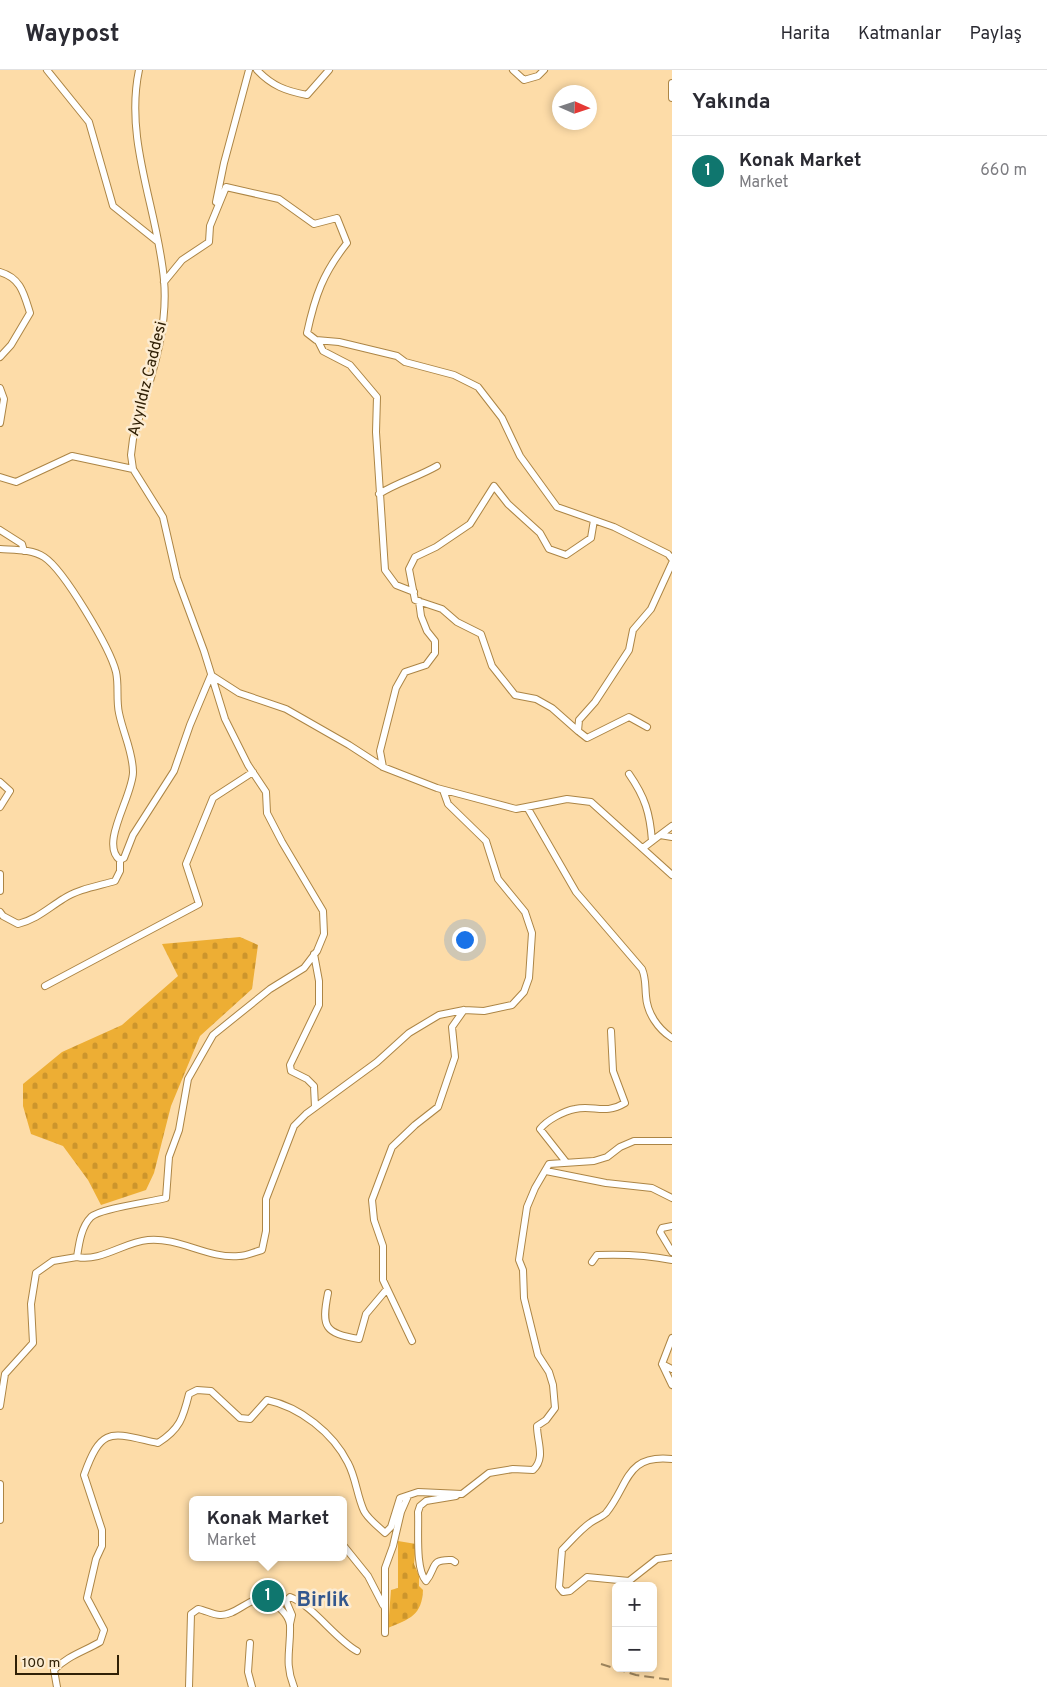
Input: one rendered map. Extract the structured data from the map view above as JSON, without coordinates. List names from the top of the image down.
{
  "streets": {
    "street": ["Ayyıldız Caddesi"]
  },
  "districts": ["Birlik"],
  "scale_bar": "100 m",
  "north": "right",
  "page": {
    "header": "Waypost",
    "nav": ["Harita", "Katmanlar", "Paylaş"],
    "heading": "Yakında",
    "list": [
      {
        "mark": "1",
        "name": "Konak Market",
        "note": "Market",
        "value": "660 m"
      }
    ],
    "popup": ["Konak Market", "Market"],
    "pins": "1",
    "map_buttons": ["+", "−"],
    "scale": "100 m"
  }
}
